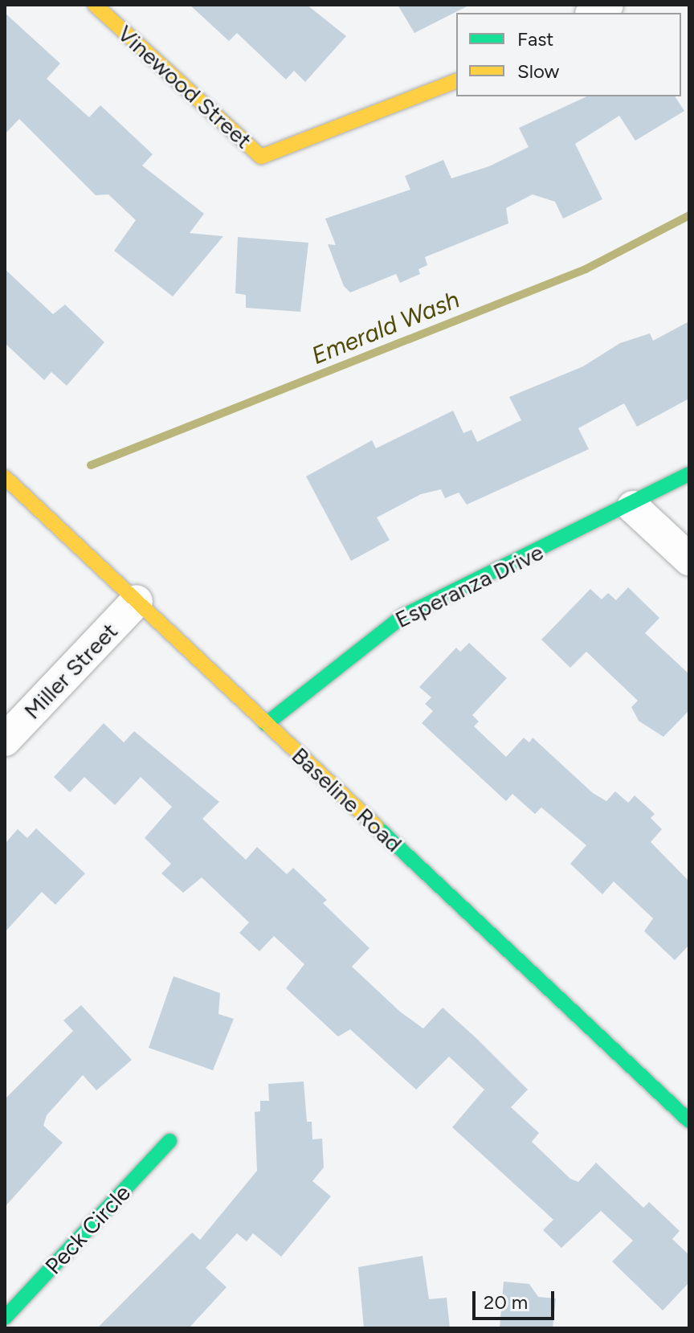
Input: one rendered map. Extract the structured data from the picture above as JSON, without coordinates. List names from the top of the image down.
{
  "streets": {
    "main road": [
      "Vinewood Street",
      "Esperanza Drive",
      "Baseline Road",
      "Peck Circle"
    ],
    "street": ["Miller Street"]
  },
  "crossings": [
    ["Esperanza Drive", "Baseline Road"],
    ["Miller Street", "Baseline Road"]
  ],
  "water": ["Emerald Wash"],
  "legend": ["Fast", "Slow"],
  "scale_bar": "20 m"
}
